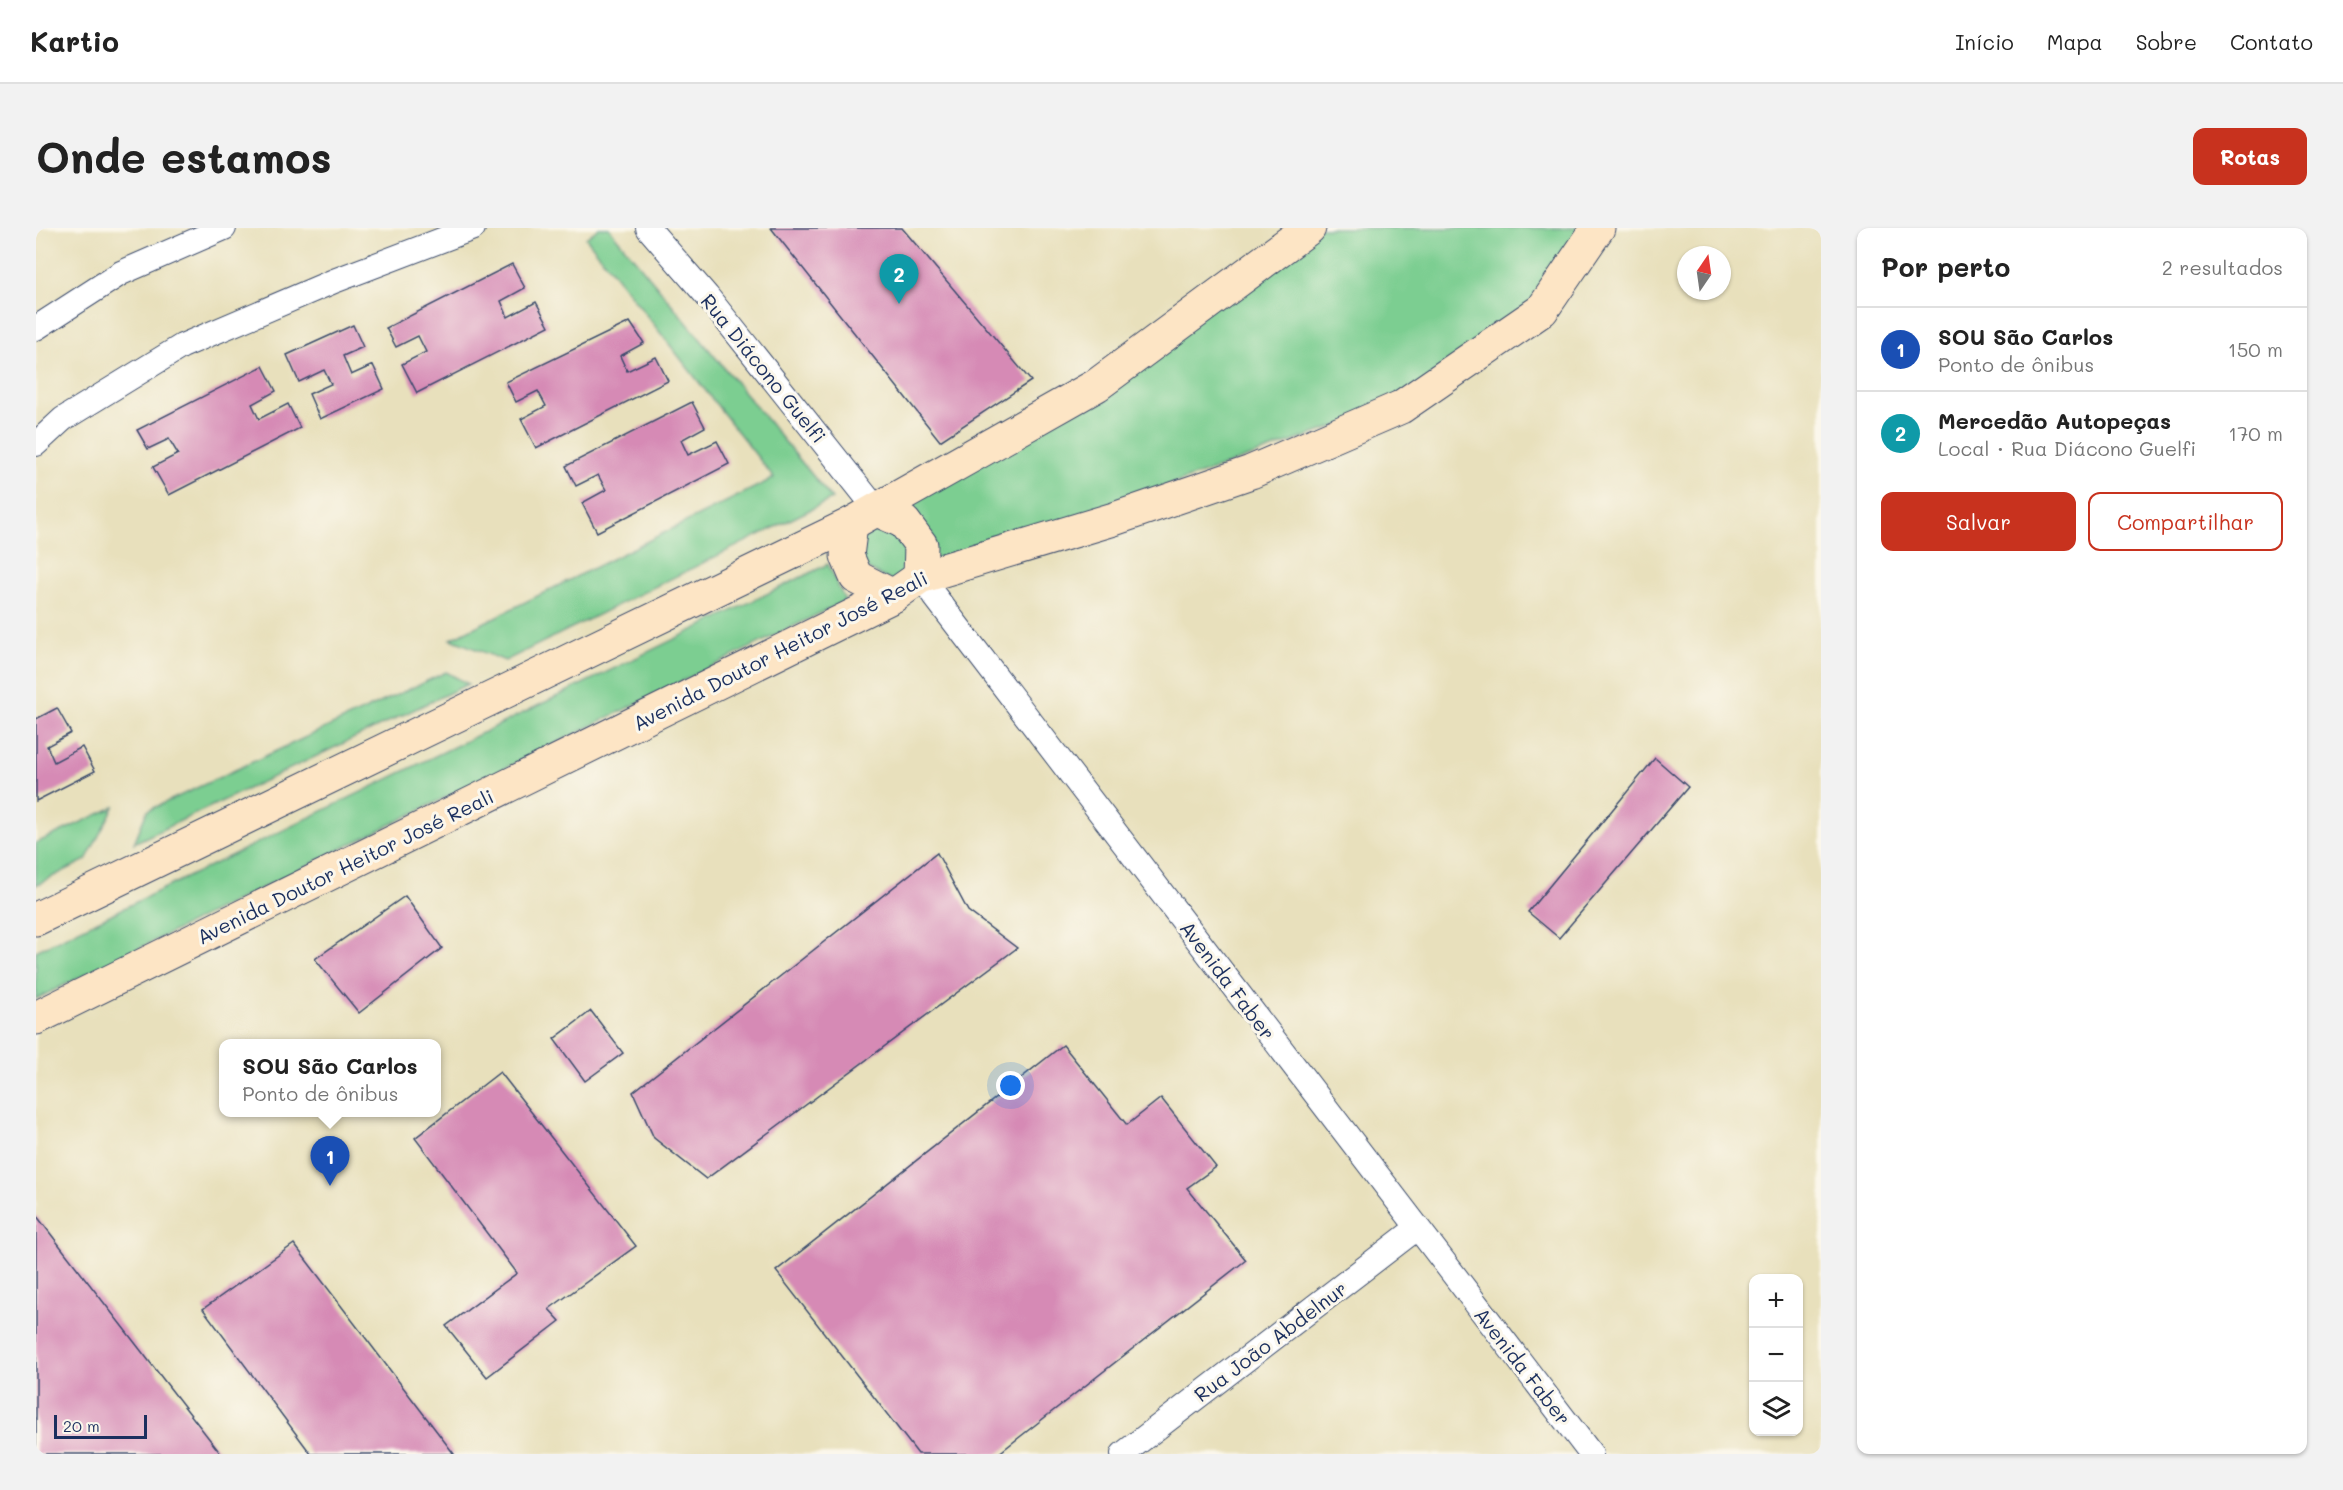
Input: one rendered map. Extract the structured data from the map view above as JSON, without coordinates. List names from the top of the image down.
{
  "streets": {
    "main road": ["Avenida Doutor Heitor José Reali"],
    "street": ["Rua Diácono Guelfi", "Avenida Faber", "Rua João Abdelnur"]
  },
  "crossings": [
    ["Rua Diácono Guelfi", "Avenida Doutor Heitor José Reali"],
    ["Rua Diácono Guelfi", "Avenida Faber"],
    ["Avenida Doutor Heitor José Reali", "Avenida Faber"],
    ["Avenida Faber", "Rua João Abdelnur"]
  ],
  "scale_bar": "20 m",
  "north": "top",
  "page": {
    "header": "Kartio",
    "nav": [
      "Início",
      "Mapa",
      "Sobre",
      "Contato"
    ],
    "buttons": [
      "Rotas",
      ["Salvar", "Compartilhar"]
    ],
    "title": "Onde estamos",
    "heading": ["Por perto", "2 resultados"],
    "pins": ["2", "1"],
    "list": [
      {
        "mark": "1",
        "name": "SOU São Carlos",
        "note": "Ponto de ônibus",
        "value": "150 m"
      },
      {
        "mark": "2",
        "name": "Mercedão Autopeças",
        "note": "Local · Rua Diácono Guelfi",
        "value": "170 m"
      }
    ],
    "popup": ["SOU São Carlos", "Ponto de ônibus"],
    "map_buttons": ["+", "−"],
    "scale": "20 m"
  }
}
